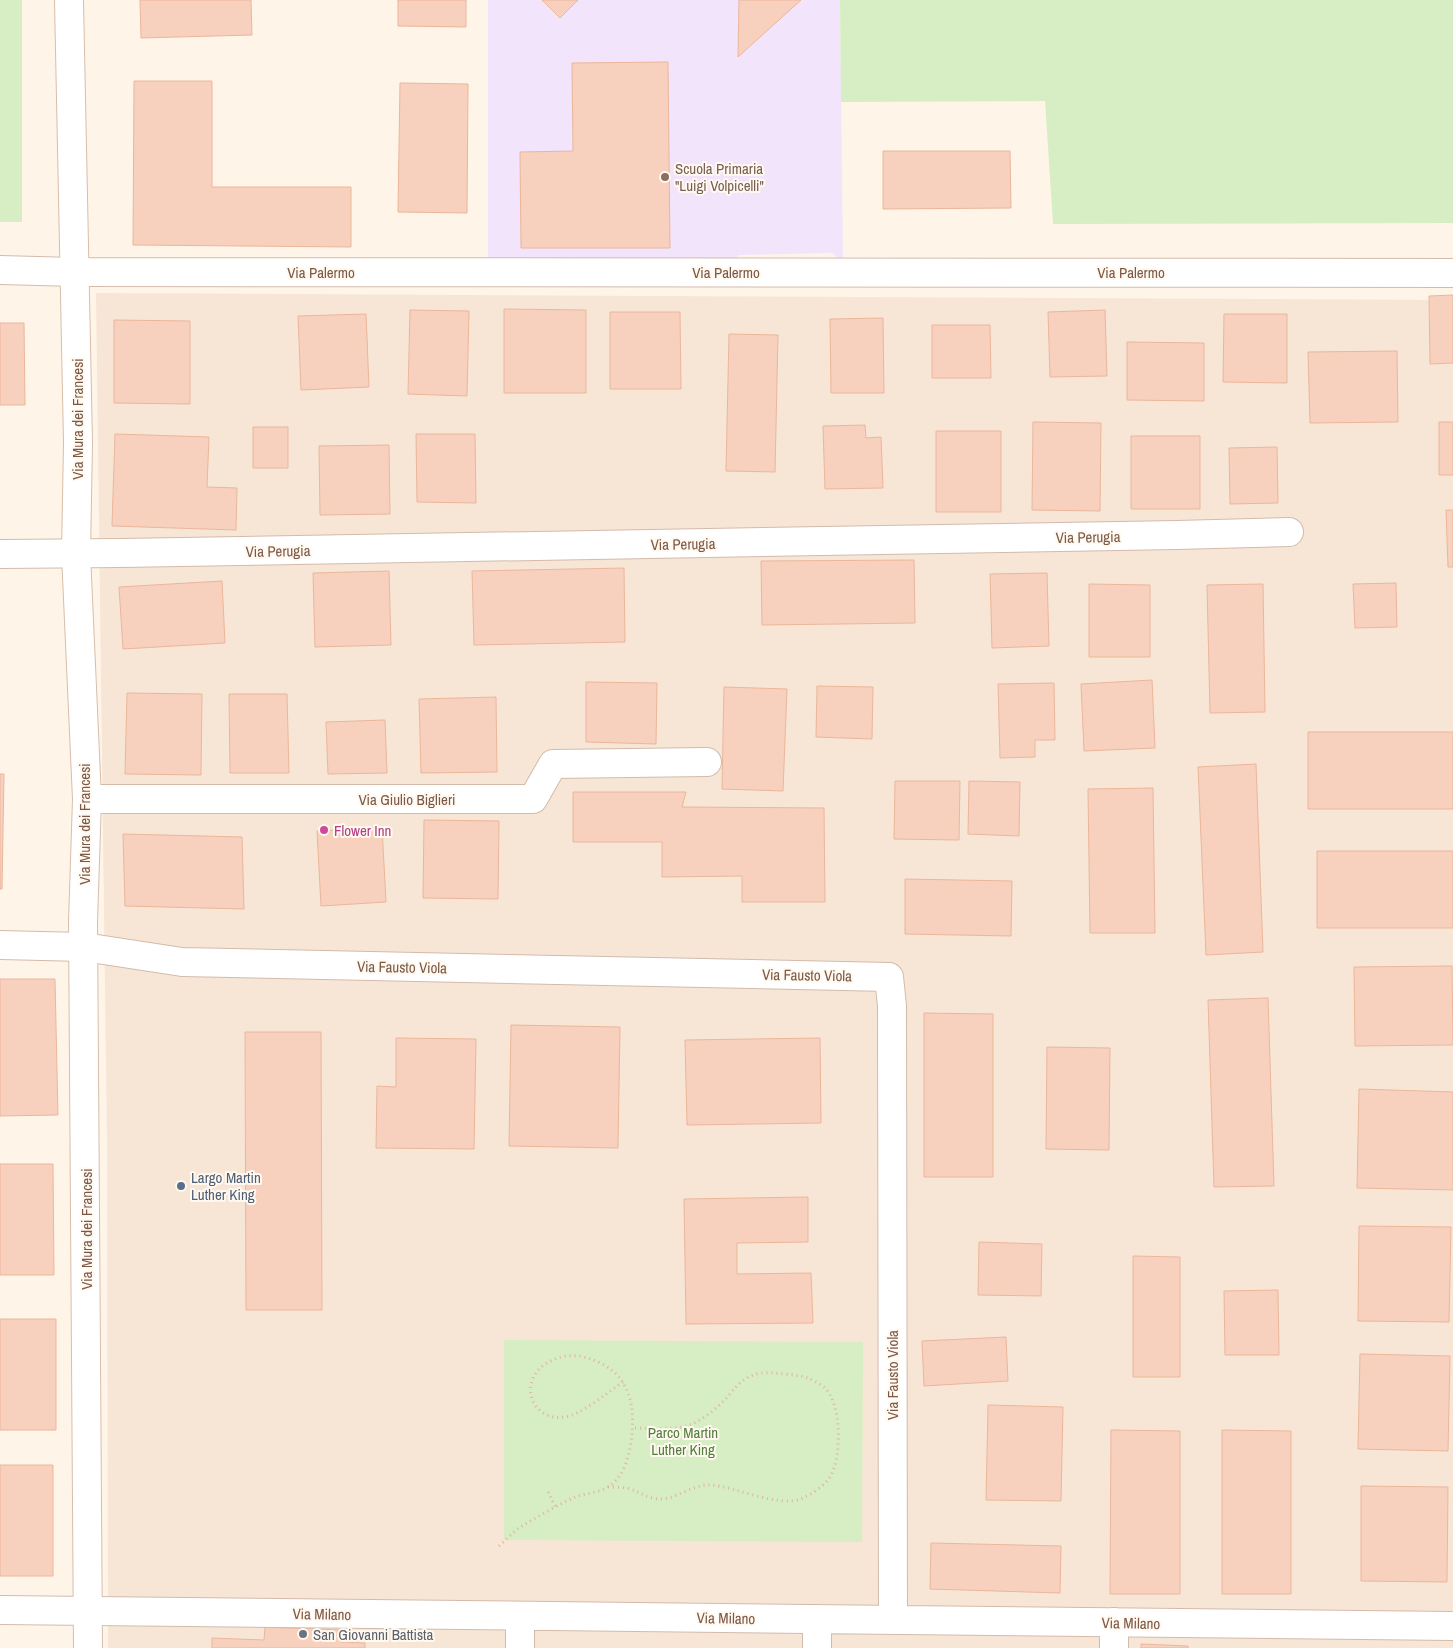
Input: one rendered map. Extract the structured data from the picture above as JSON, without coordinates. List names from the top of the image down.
{
  "streets": {
    "street": [
      "Via Palermo",
      "Via Mura dei Francesi",
      "Via Perugia",
      "Via Giulio Biglieri",
      "Via Fausto Viola",
      "Via Milano"
    ]
  },
  "crossings": [
    ["Via Palermo", "Via Mura dei Francesi"],
    ["Via Mura dei Francesi", "Via Perugia"],
    ["Via Mura dei Francesi", "Via Giulio Biglieri"],
    ["Via Mura dei Francesi", "Via Fausto Viola"],
    ["Via Mura dei Francesi", "Via Milano"],
    ["Via Fausto Viola", "Via Milano"]
  ],
  "parks": ["Parco Martin Luther King"],
  "places": [
    "Scuola Primaria \"Luigi Volpicelli\"",
    "Flower Inn",
    "Largo Martin Luther King",
    "San Giovanni Battista"
  ]
}
